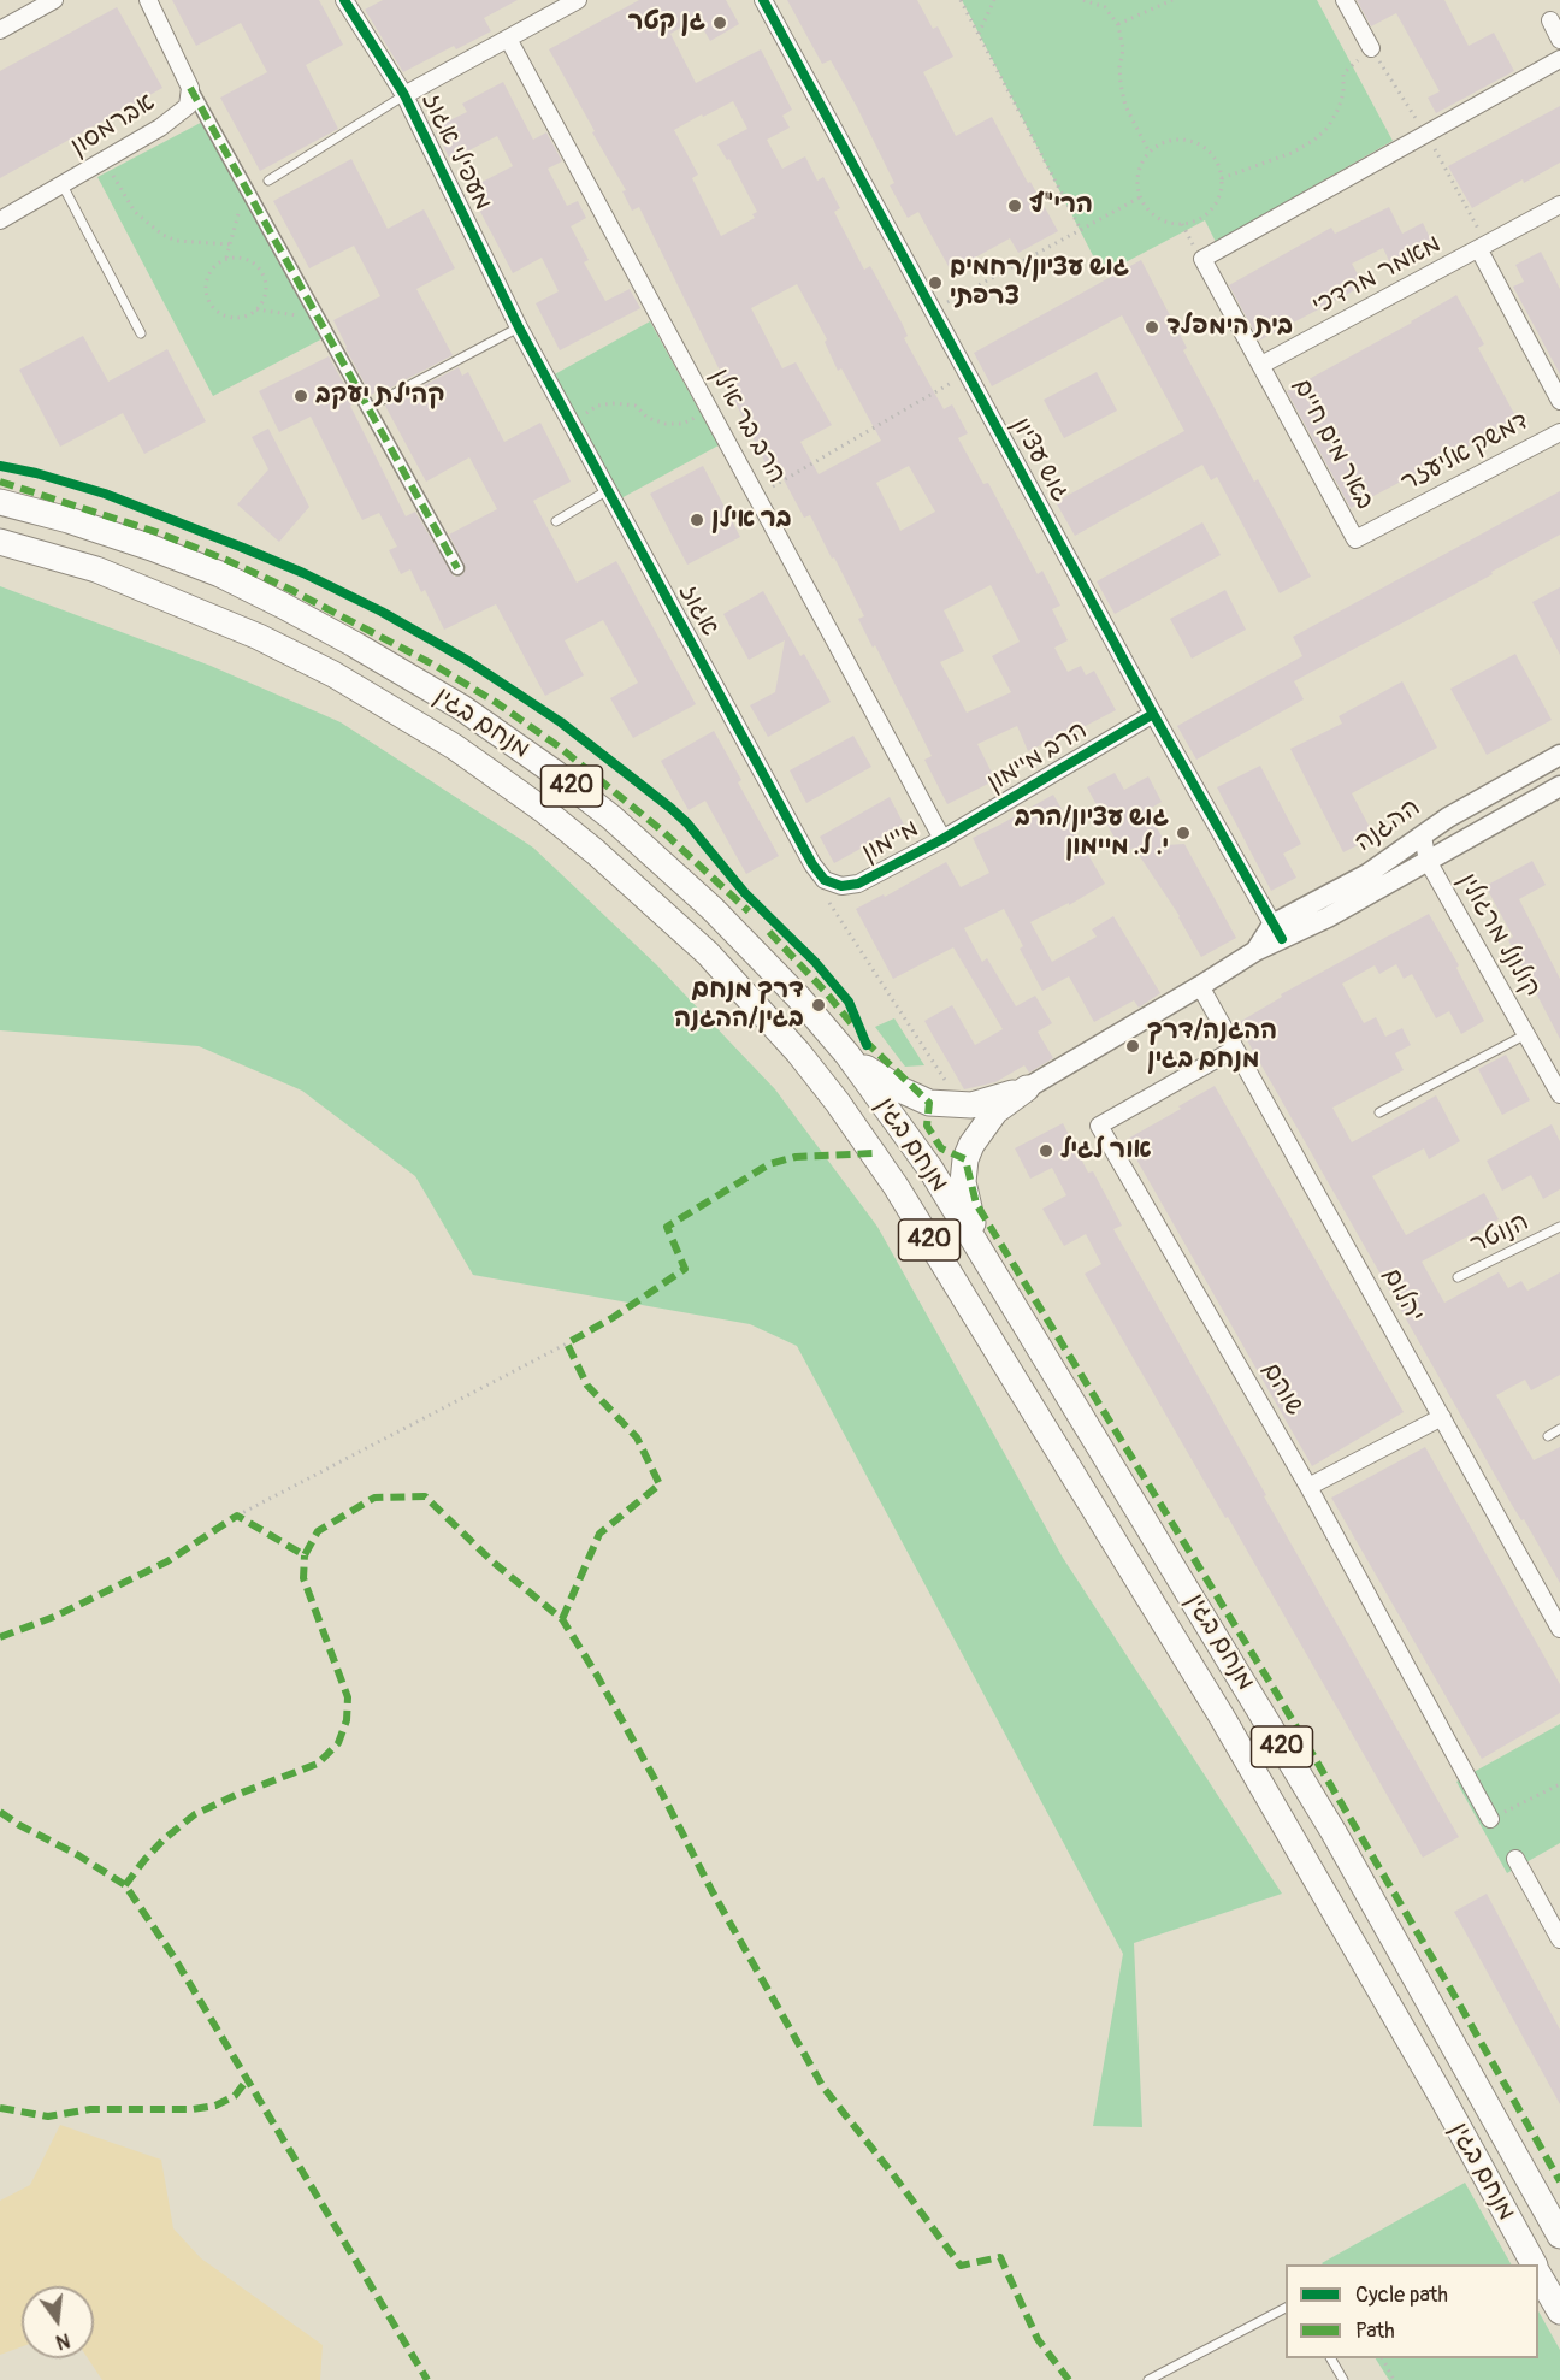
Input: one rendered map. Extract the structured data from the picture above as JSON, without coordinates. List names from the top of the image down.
{
  "streets": {
    "main road": ["מנחם בגין", "420"],
    "street": [
      "אברמסון",
      "מעפילי אגוז",
      "מאמר מרדכי",
      "הרב בר אילן",
      "באר מים חיים",
      "דמשק אליעזר",
      "גוש עציון",
      "אגוז",
      "הרב מיימון",
      "ההגנה",
      "מיימון",
      "קולונל מרגולין",
      "יהלום",
      "שוהם"
    ],
    "lane": ["הנוטר"]
  },
  "crossings": [
    ["מעפילי אגוז", "אגוז"],
    ["מאמר מרדכי", "באר מים חיים"],
    ["הרב בר אילן", "הרב מיימון"],
    ["הרב בר אילן", "מיימון"],
    ["באר מים חיים", "דמשק אליעזר"],
    ["גוש עציון", "הרב מיימון"],
    ["גוש עציון", "ההגנה"],
    ["אגוז", "מיימון"],
    ["הרב מיימון", "מיימון"],
    ["ההגנה", "קולונל מרגולין"],
    ["ההגנה", "יהלום"],
    ["יהלום", "שוהם"]
  ],
  "places": [
    "גן קטר",
    "הרי\"ף",
    "גוש עציון/רחמים צרפתי",
    "בית הימפלד",
    "קהילת יעקב",
    "בר אילן",
    "גוש עציון/הרב י. ל. מיימון",
    "דרך מנחם בגין/ההגנה",
    "ההגנה/דרך מנחם בגין",
    "אור לגיל"
  ],
  "legend": ["Cycle path", "Path"],
  "north": "bottom"
}
